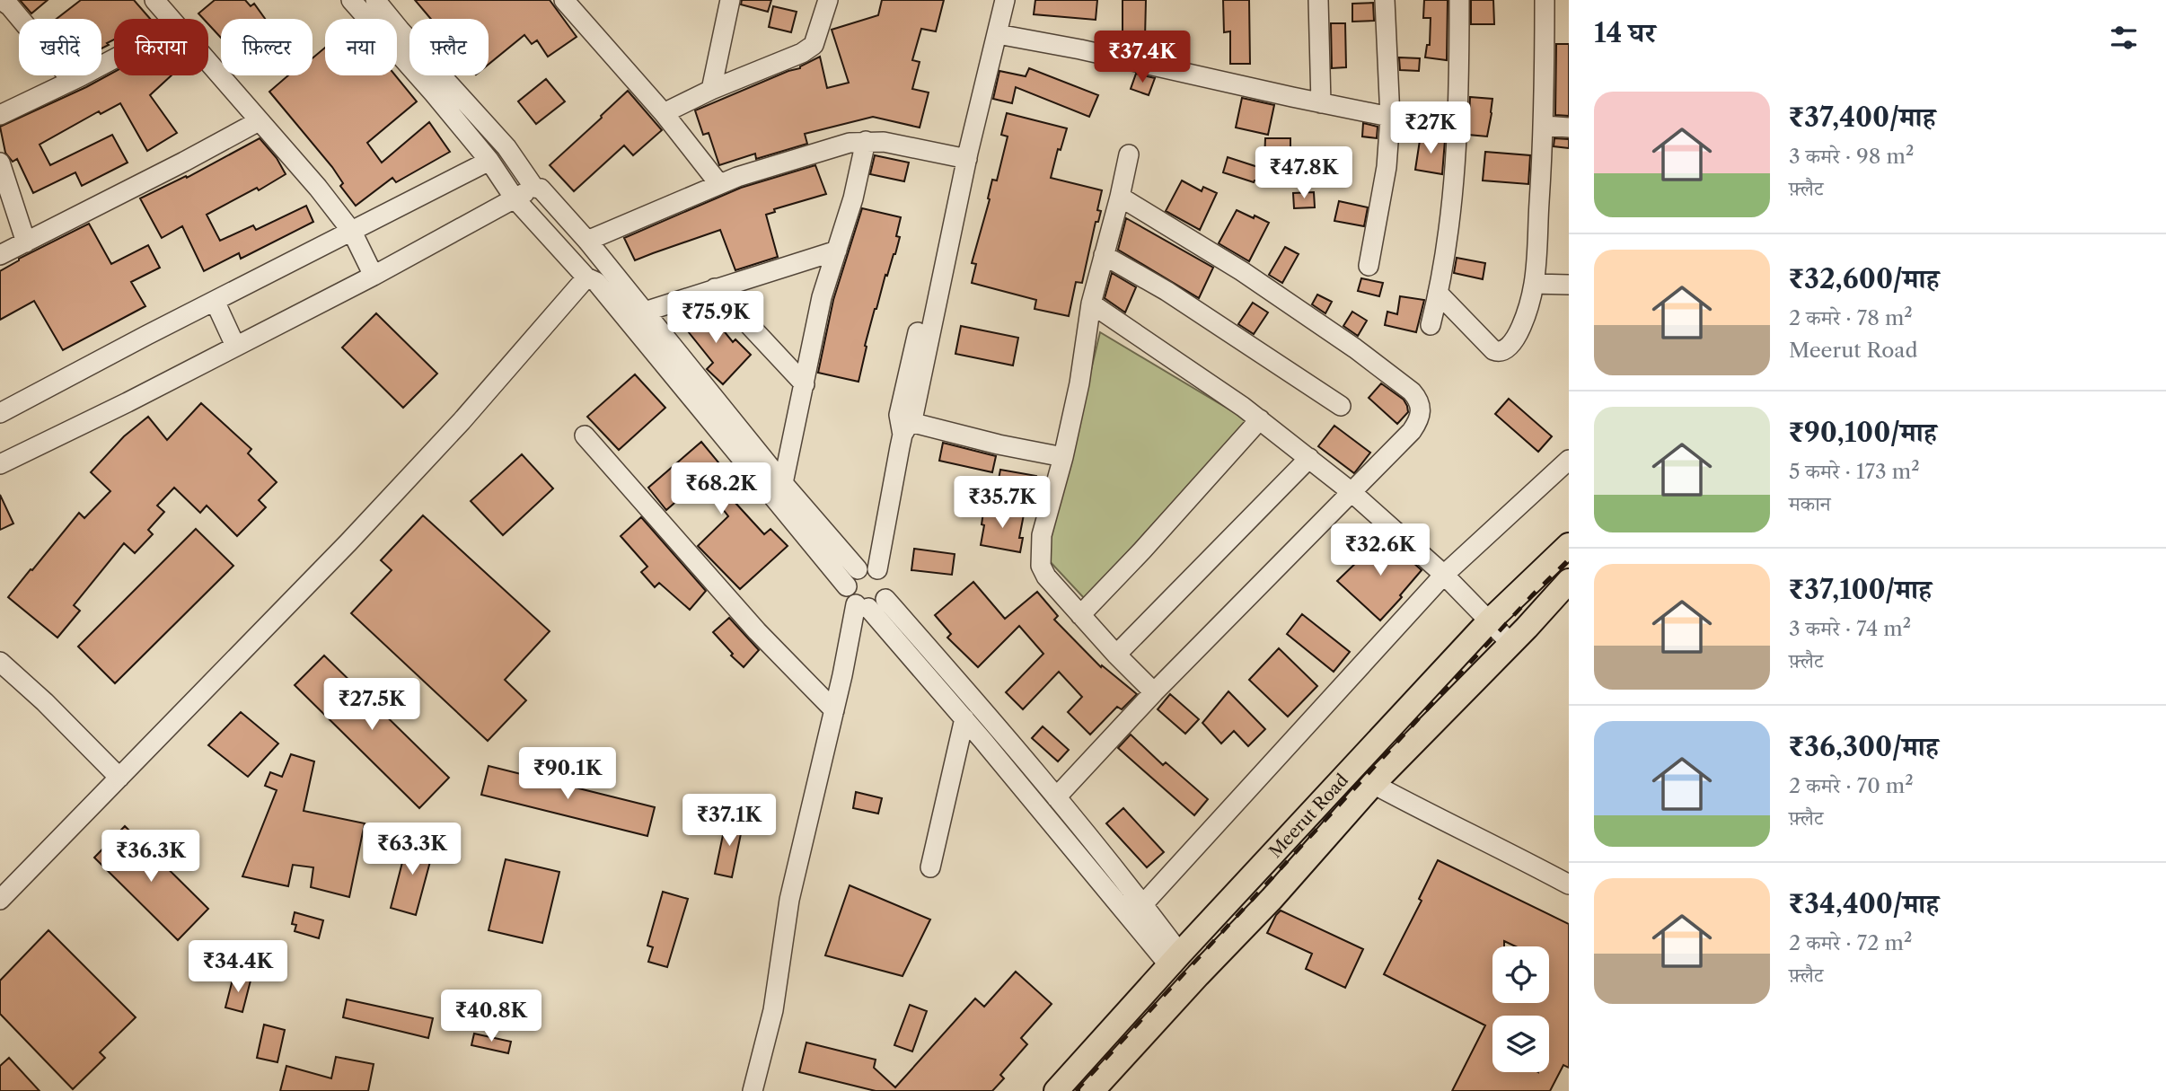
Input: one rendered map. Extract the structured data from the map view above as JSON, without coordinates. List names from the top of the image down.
{
  "streets": {
    "main road": ["Meerut Road"]
  },
  "page": {
    "heading": "14 घर",
    "chip": [
      "खरीदें",
      "किराया",
      "फ़िल्टर",
      "नया",
      "फ़्लैट"
    ],
    "price": [
      "₹37.4K",
      "₹27K",
      "₹47.8K",
      "₹75.9K",
      "₹68.2K",
      "₹35.7K",
      "₹32.6K",
      "₹27.5K",
      "₹90.1K",
      "₹37.1K",
      "₹63.3K",
      "₹36.3K",
      "₹34.4K",
      "₹40.8K"
    ],
    "list": [
      {
        "name": "₹37,400/माह",
        "note": "3 कमरे · 98 m² · फ़्लैट"
      },
      {
        "name": "₹32,600/माह",
        "note": "2 कमरे · 78 m² · Meerut Road"
      },
      {
        "name": "₹90,100/माह",
        "note": "5 कमरे · 173 m² · मकान"
      },
      {
        "name": "₹37,100/माह",
        "note": "3 कमरे · 74 m² · फ़्लैट"
      },
      {
        "name": "₹36,300/माह",
        "note": "2 कमरे · 70 m² · फ़्लैट"
      },
      {
        "name": "₹34,400/माह",
        "note": "2 कमरे · 72 m² · फ़्लैट"
      }
    ]
  }
}
